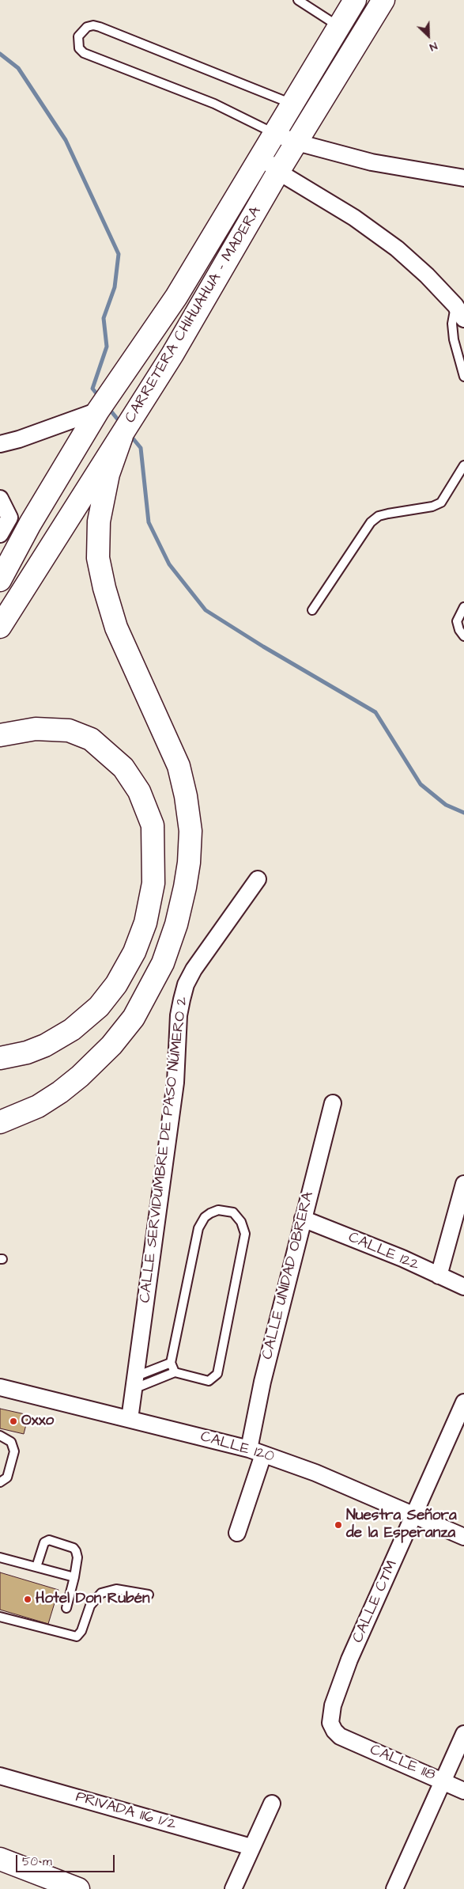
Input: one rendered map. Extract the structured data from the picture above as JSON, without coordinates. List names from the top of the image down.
{
  "streets": {
    "main road": ["CARRETERA CHIHUAHUA - MADERA"],
    "street": [
      "CALLE SERVIDUMBRE DE PASO NÚMERO 2",
      "CALLE 122",
      "CALLE UNIDAD OBRERA",
      "CALLE 120",
      "CALLE CTM",
      "CALLE 118",
      "PRIVADA 116 1/2"
    ]
  },
  "crossings": [
    ["CALLE SERVIDUMBRE DE PASO NÚMERO 2", "CALLE 120"],
    ["CALLE 122", "CALLE UNIDAD OBRERA"],
    ["CALLE UNIDAD OBRERA", "CALLE 120"],
    ["CALLE 120", "CALLE CTM"],
    ["CALLE CTM", "CALLE 118"]
  ],
  "places": ["Oxxo", "Nuestra Señora de la Esperanza", "Hotel Don Rubén"],
  "scale_bar": "50 m",
  "north": "bottom right"
}
